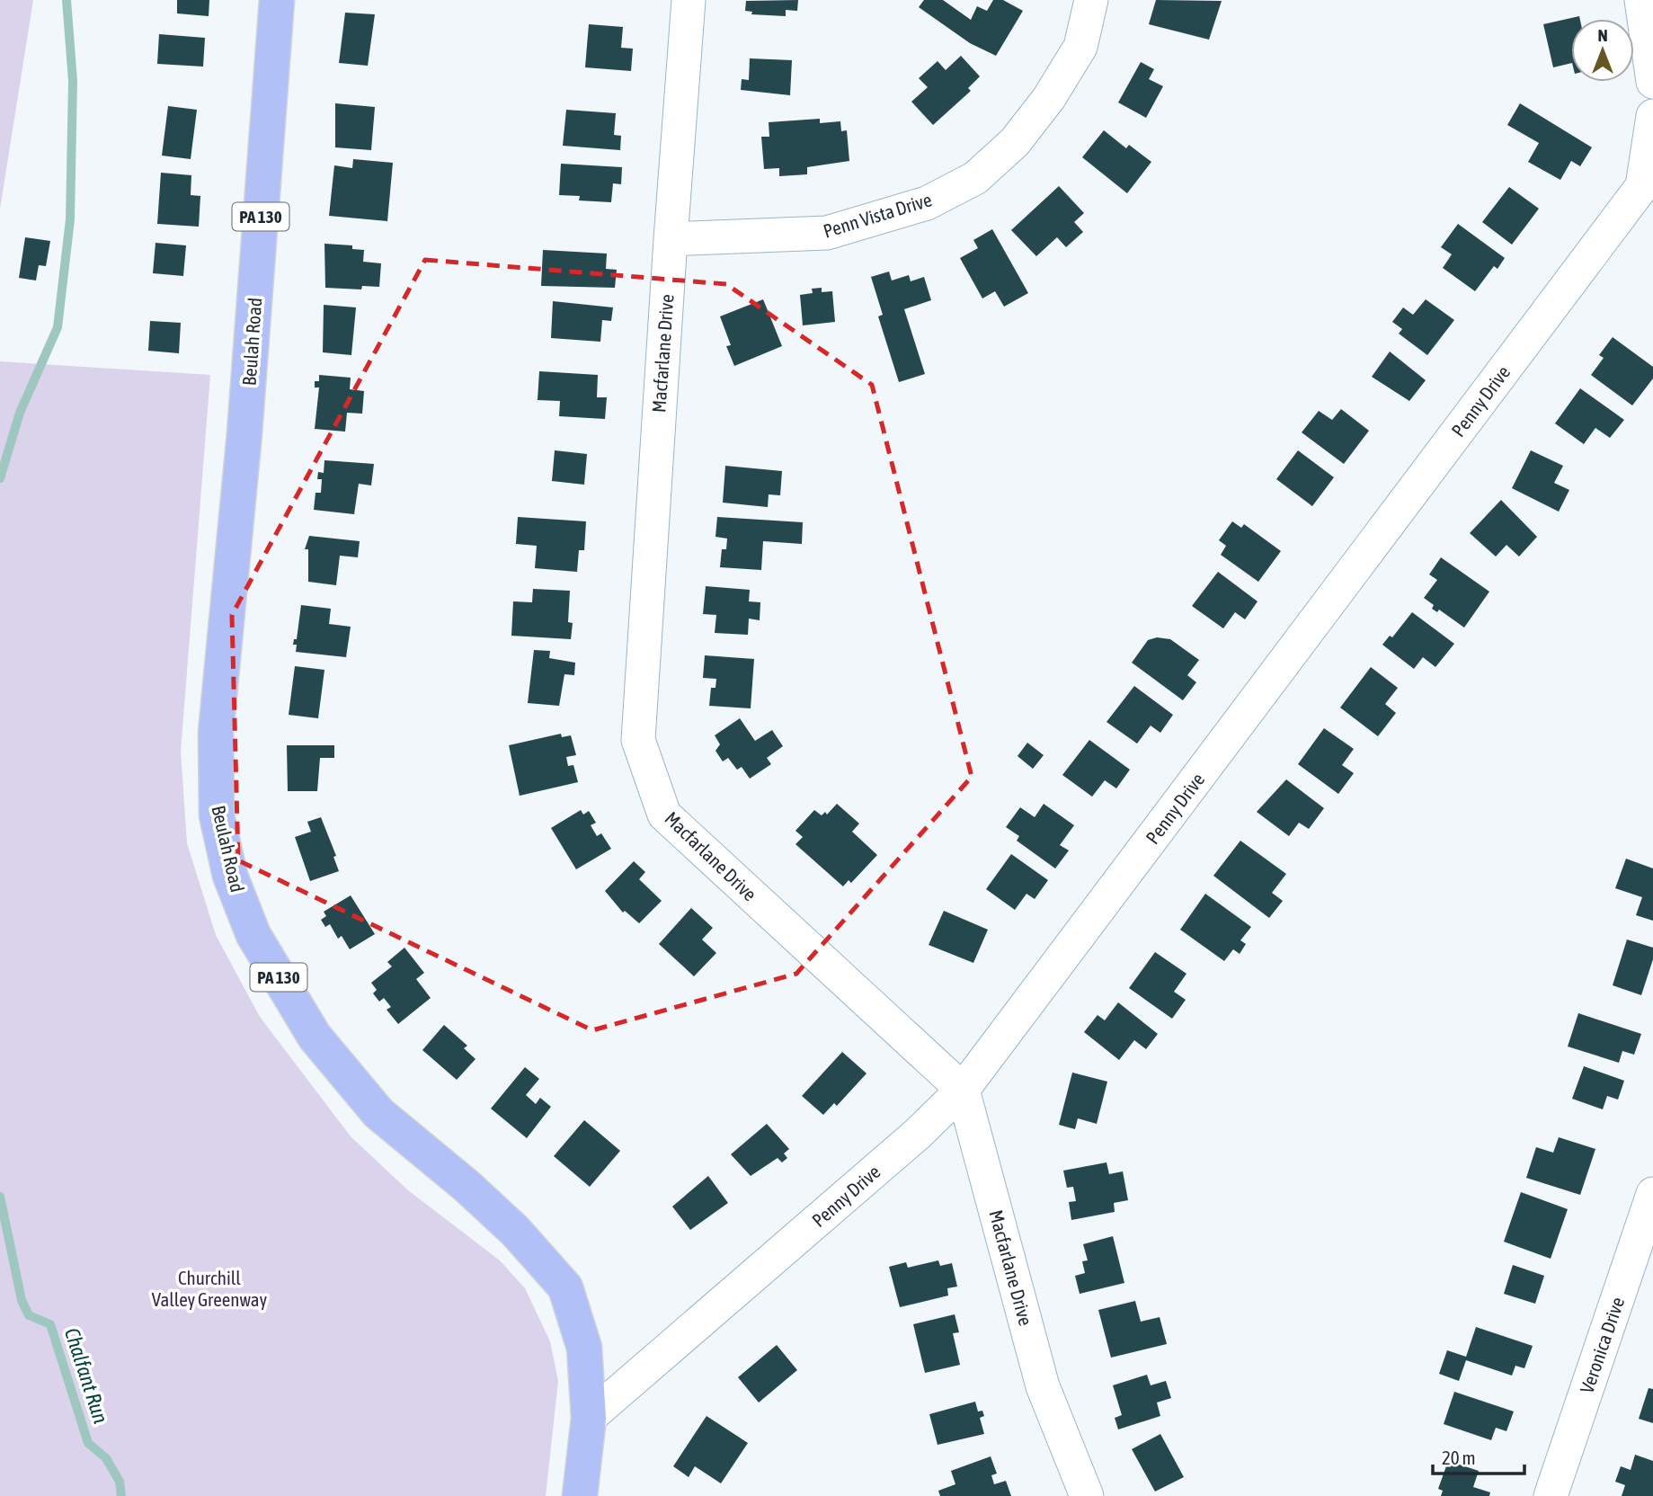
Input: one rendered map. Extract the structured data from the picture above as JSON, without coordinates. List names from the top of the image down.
{
  "streets": {
    "main road": ["PA 130", "Beulah Road"],
    "street": [
      "Penn Vista Drive",
      "Macfarlane Drive",
      "Penny Drive",
      "Veronica Drive"
    ]
  },
  "crossings": [
    ["Penn Vista Drive", "Macfarlane Drive"],
    ["Beulah Road", "Penny Drive"],
    ["Macfarlane Drive", "Penny Drive"]
  ],
  "water": ["Chalfant Run"],
  "parks": ["Churchill Valley Greenway"],
  "scale_bar": "20 m",
  "north": "top"
}
